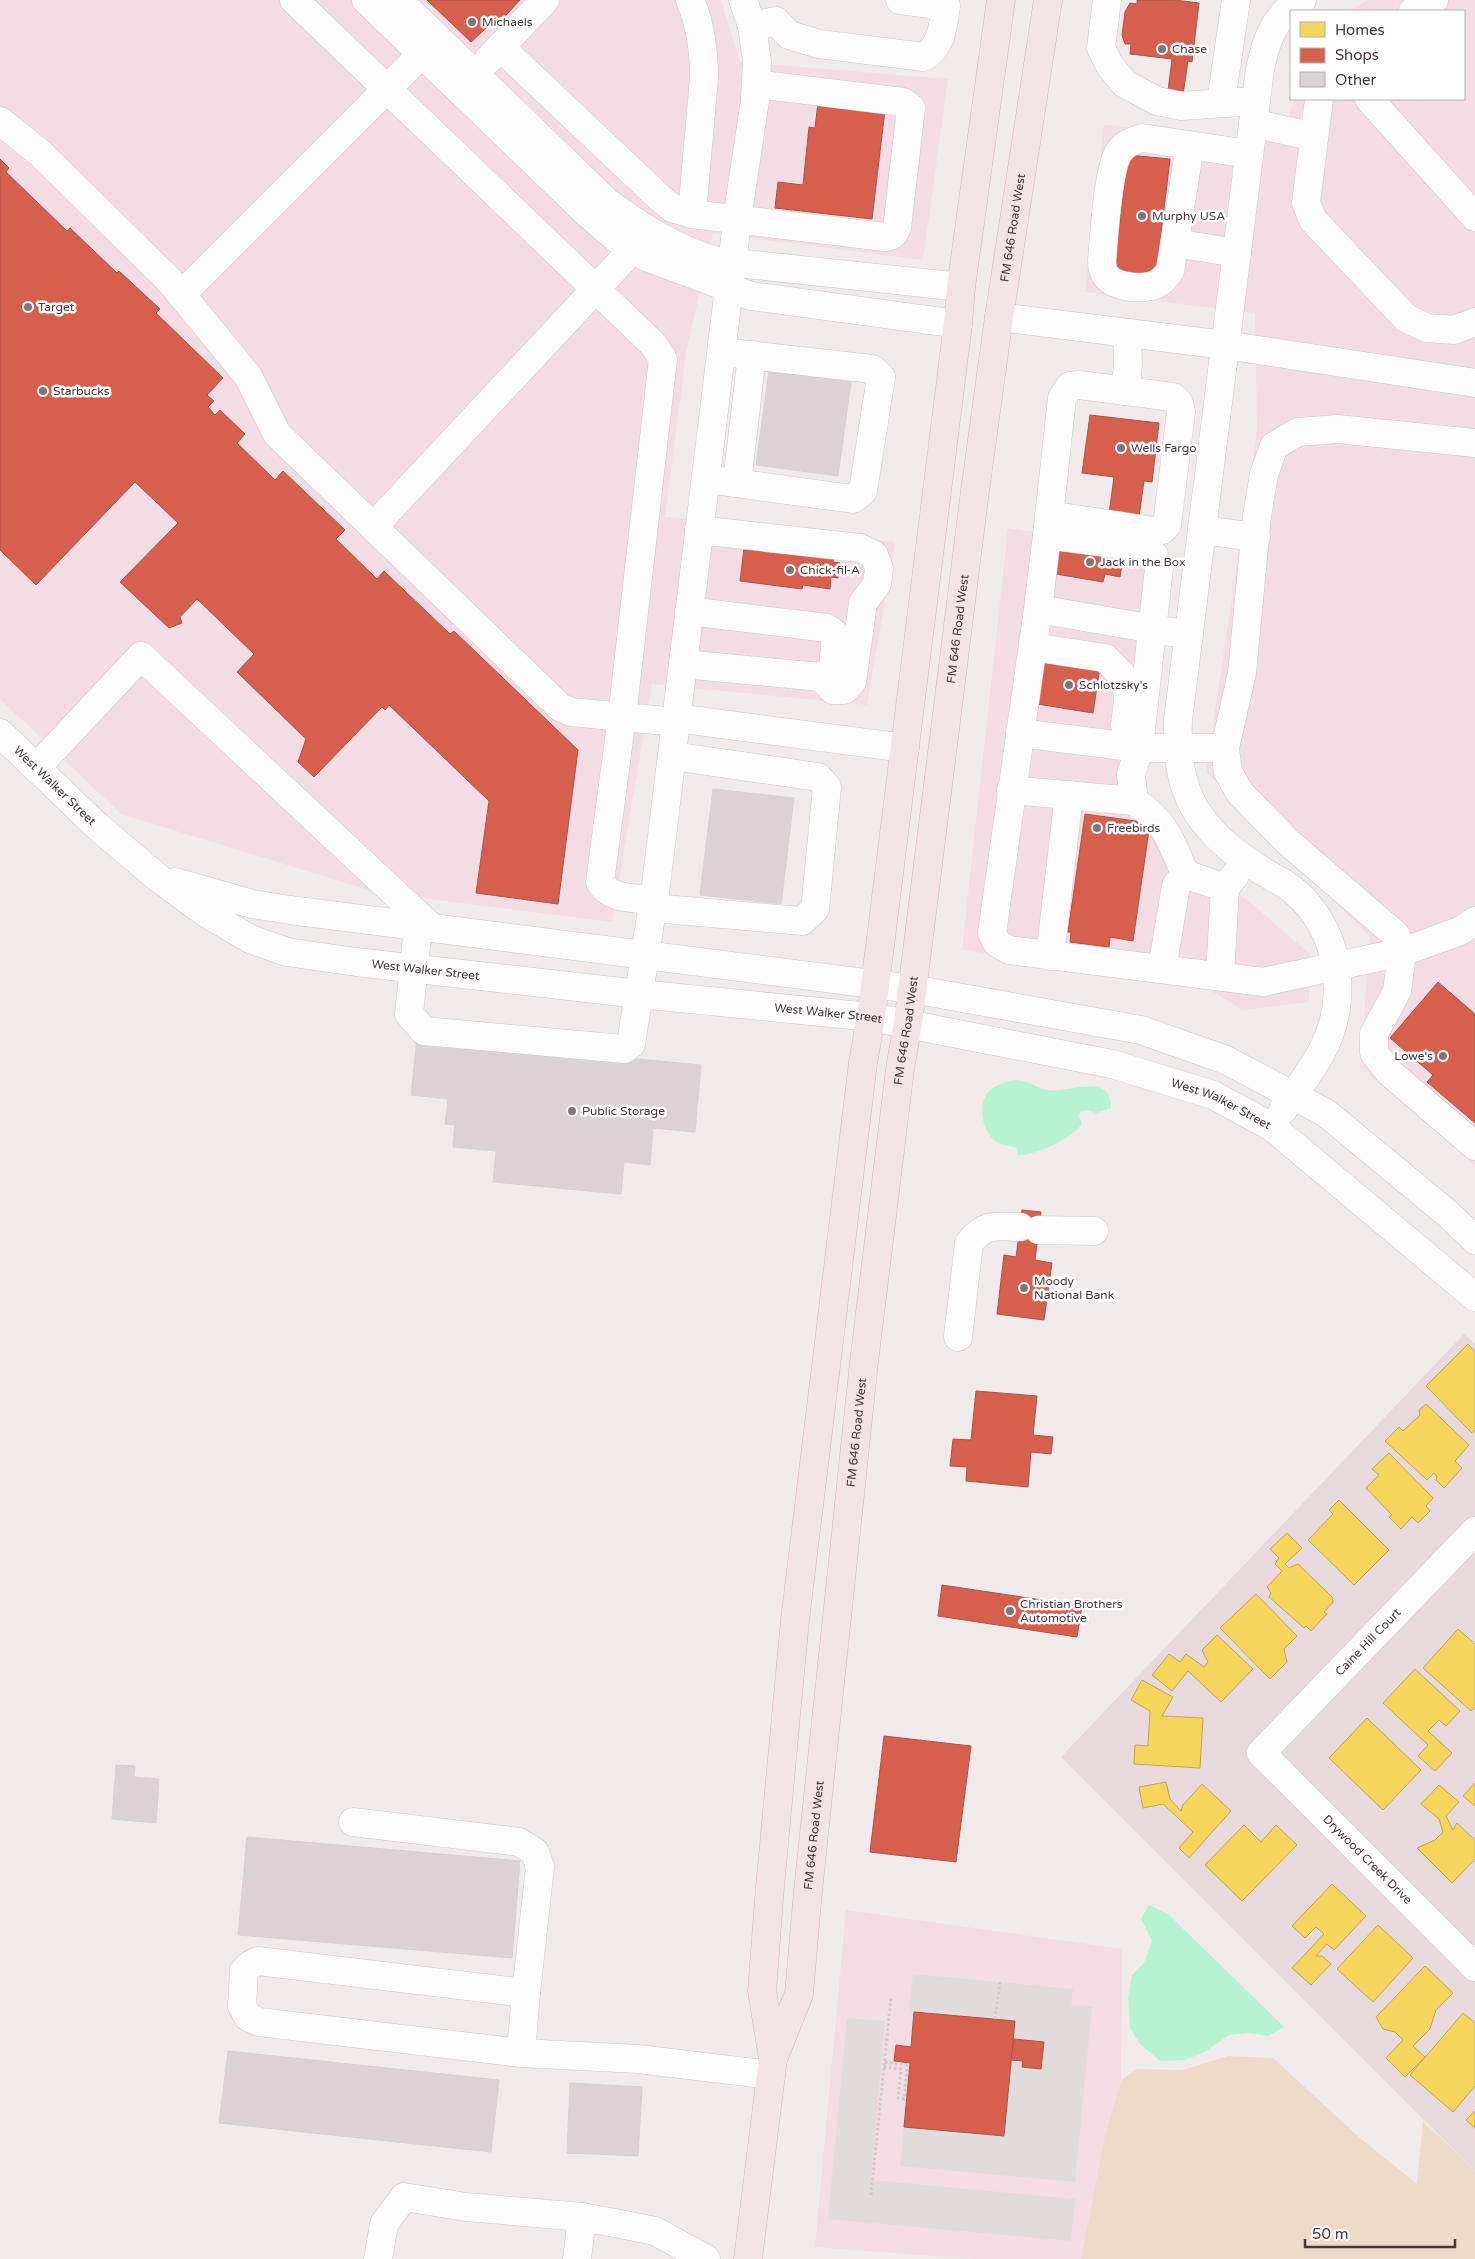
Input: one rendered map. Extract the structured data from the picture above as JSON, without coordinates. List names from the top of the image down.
{
  "streets": {
    "main road": ["FM 646 Road West"],
    "street": ["West Walker Street", "Caine Hill Court", "Drywood Creek Drive"]
  },
  "crossings": [
    ["FM 646 Road West", "West Walker Street"],
    ["Caine Hill Court", "Drywood Creek Drive"]
  ],
  "places": [
    "Michaels",
    "Chase",
    "Murphy USA",
    "Target",
    "Starbucks",
    "Wells Fargo",
    "Jack in the Box",
    "Chick-fil-A",
    "Schlotzsky's",
    "Freebirds",
    "Lowe's",
    "Public Storage",
    "Moody National Bank",
    "Christian Brothers Automotive"
  ],
  "legend": ["Homes", "Shops", "Other"],
  "scale_bar": "50 m"
}
